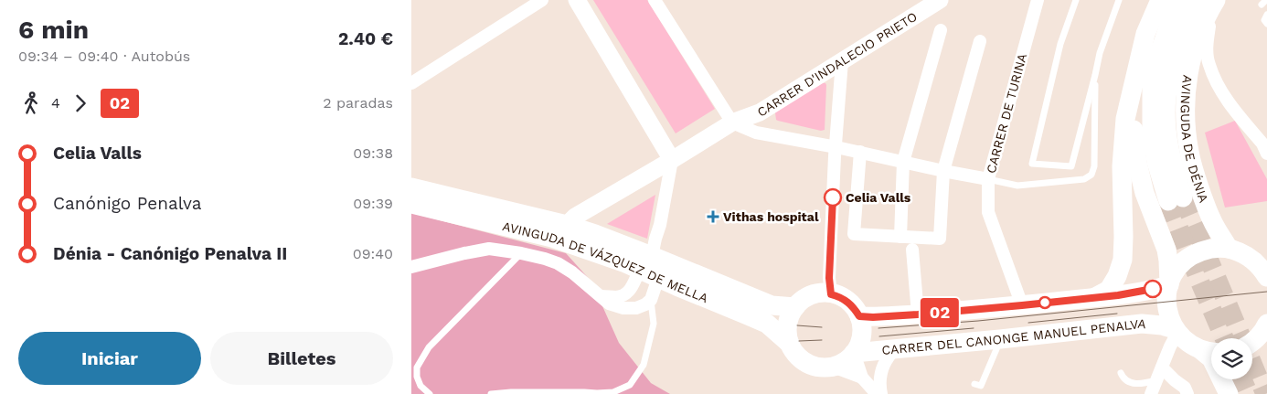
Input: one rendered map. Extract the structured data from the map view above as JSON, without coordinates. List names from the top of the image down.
{
  "streets": {
    "main road": ["AVINGUDA DE DÉNIA", "AVINGUDA DE VÁZQUEZ DE MELLA", "CARRER DEL CANONGE MANUEL PENALVA"],
    "street": ["CARRER D'INDALECIO PRIETO", "CARRER DE TURINA"]
  },
  "crossings": [
    ["AVINGUDA DE VÁZQUEZ DE MELLA", "CARRER DEL CANONGE MANUEL PENALVA"]
  ],
  "places": {
    "other": ["Celia Valls"],
    "health": ["Vithas hospital"]
  },
  "lines": ["bus line 02"],
  "page": {
    "heading": ["6 min", "09:34 – 09:40 · Autobús", "2.40 €"],
    "on_map": "02",
    "legs": ["4", "02", "2 paradas"],
    "list": [
      {
        "name": "Celia Valls",
        "value": "09:38"
      },
      {
        "name": "Canónigo Penalva",
        "value": "09:39"
      },
      {
        "name": "Dénia - Canónigo Penalva II",
        "value": "09:40"
      }
    ],
    "buttons": ["Iniciar", "Billetes"]
  }
}
